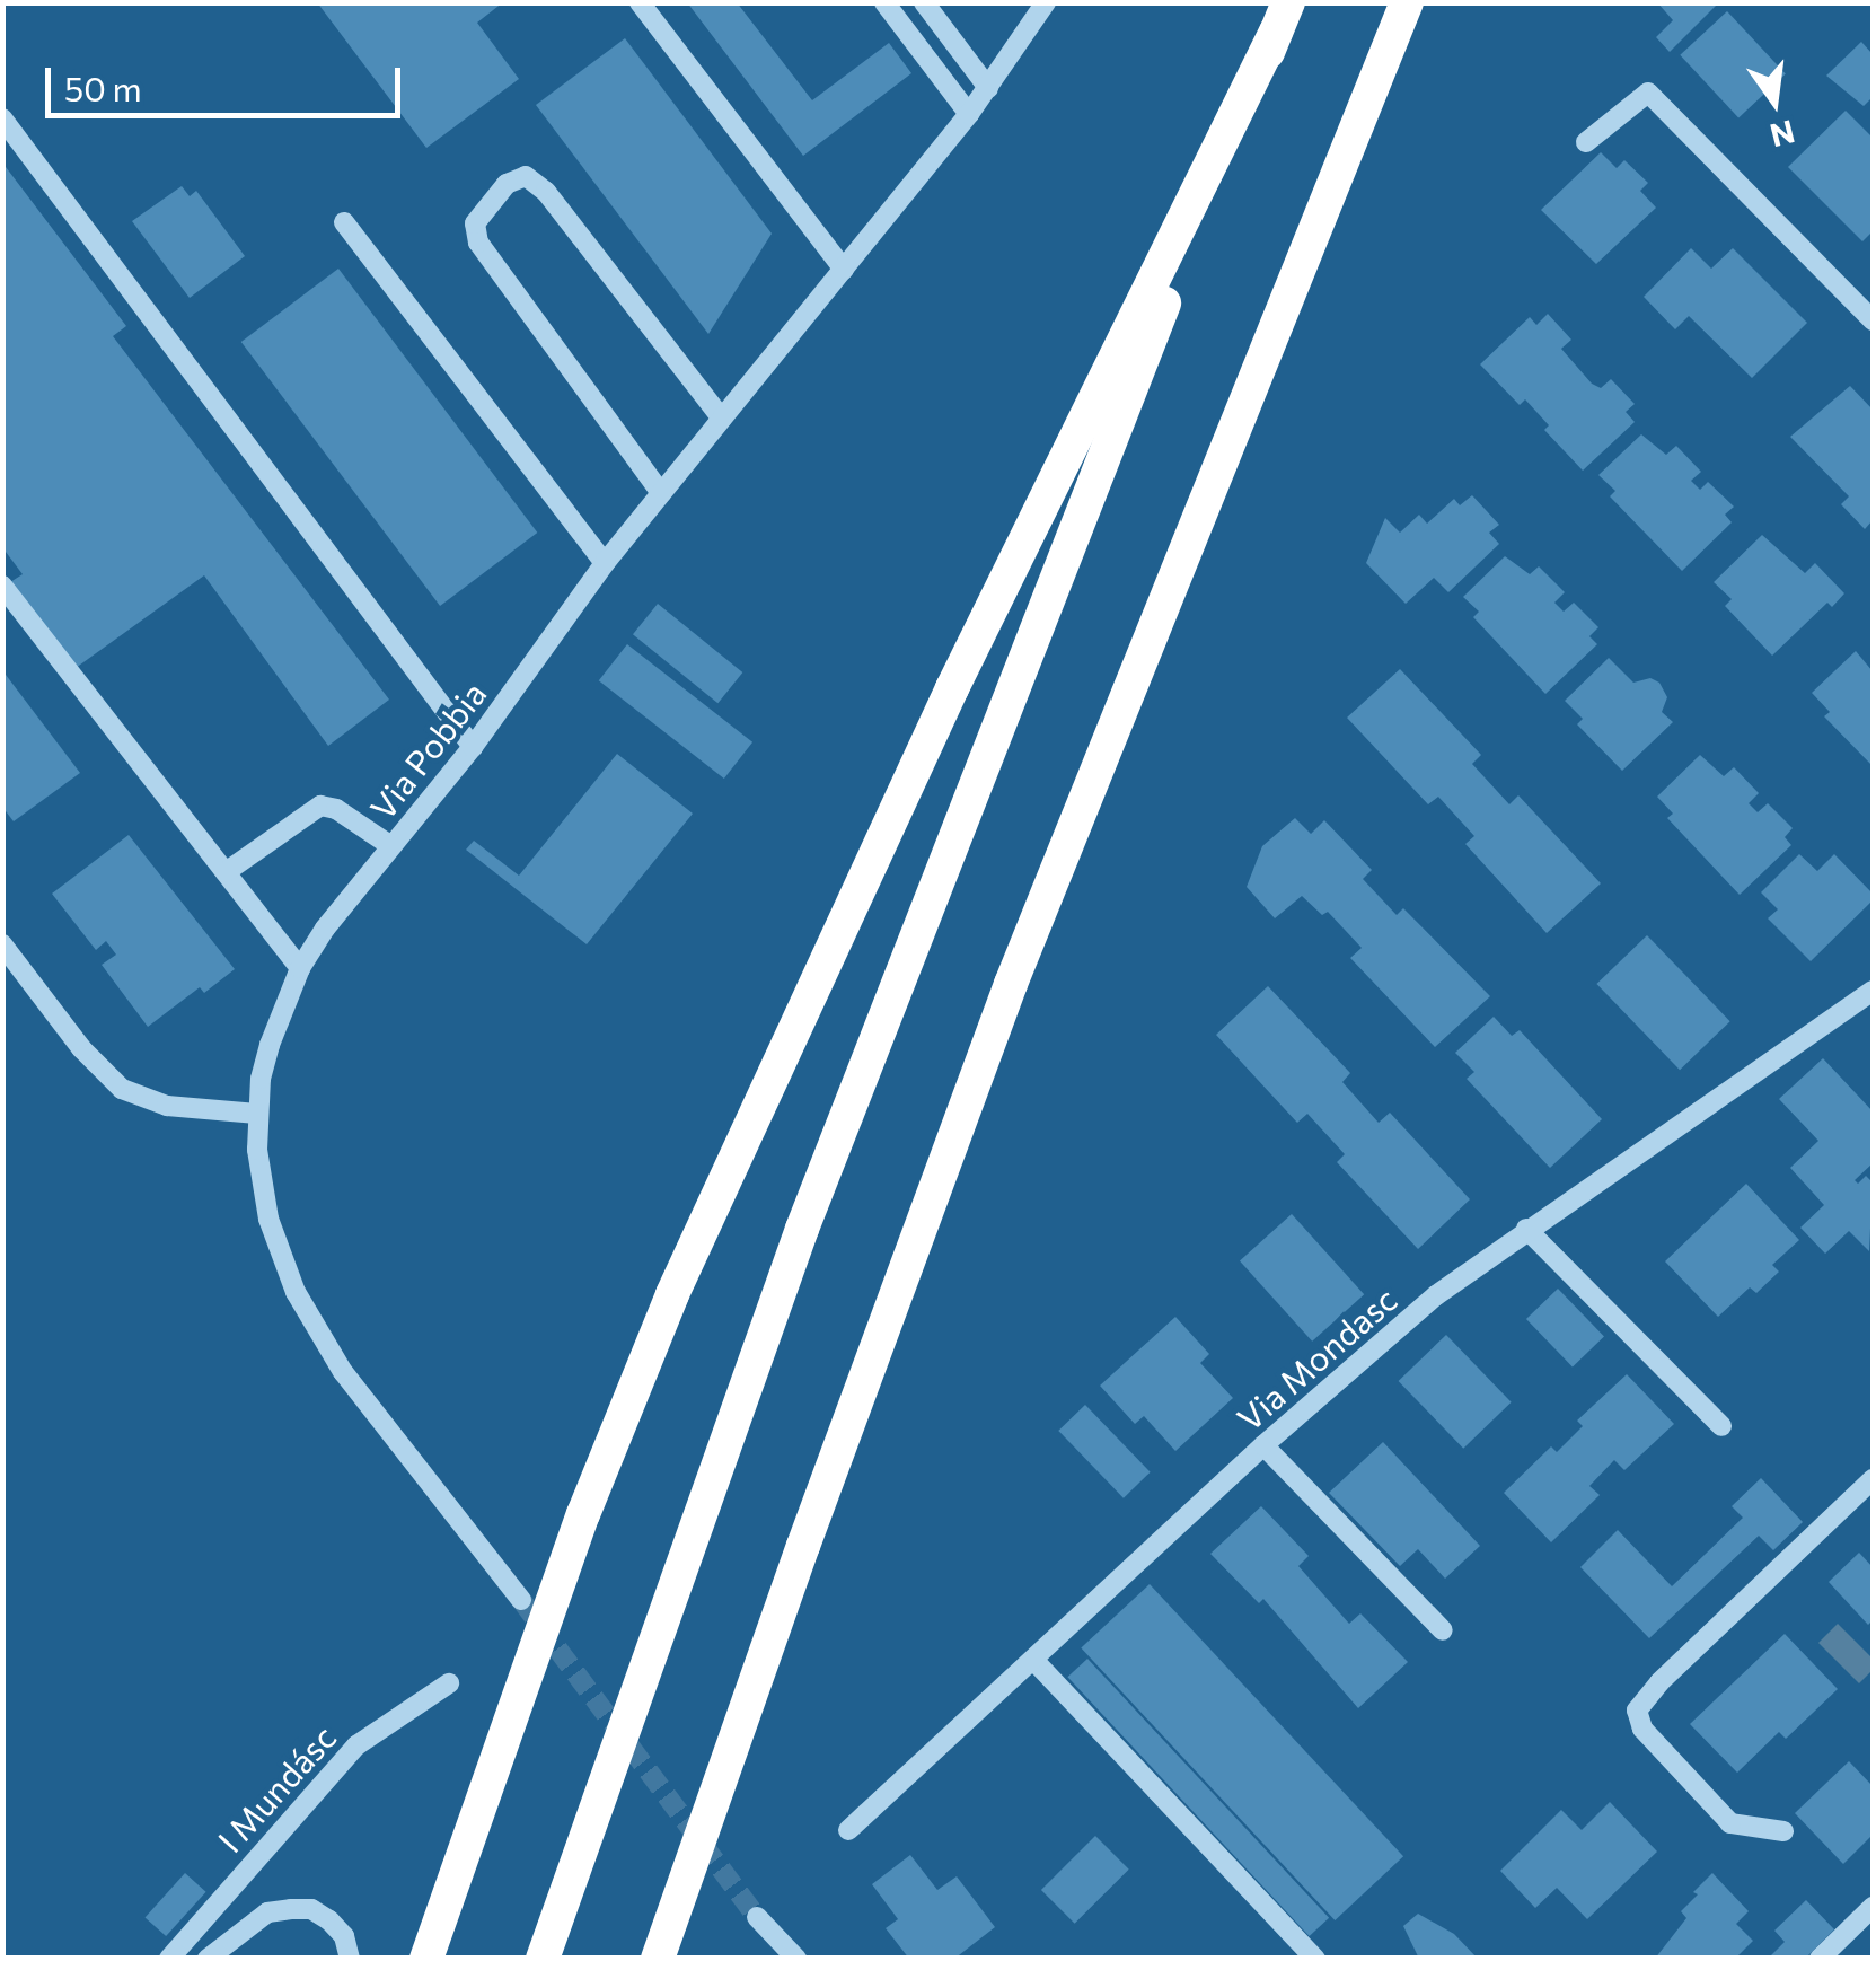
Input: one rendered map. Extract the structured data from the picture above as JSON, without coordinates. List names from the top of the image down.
{
  "streets": {
    "street": ["Via Pobbia", "Via Mondasc", "I Mundásc"]
  },
  "scale_bar": "50 m",
  "north": "bottom"
}
